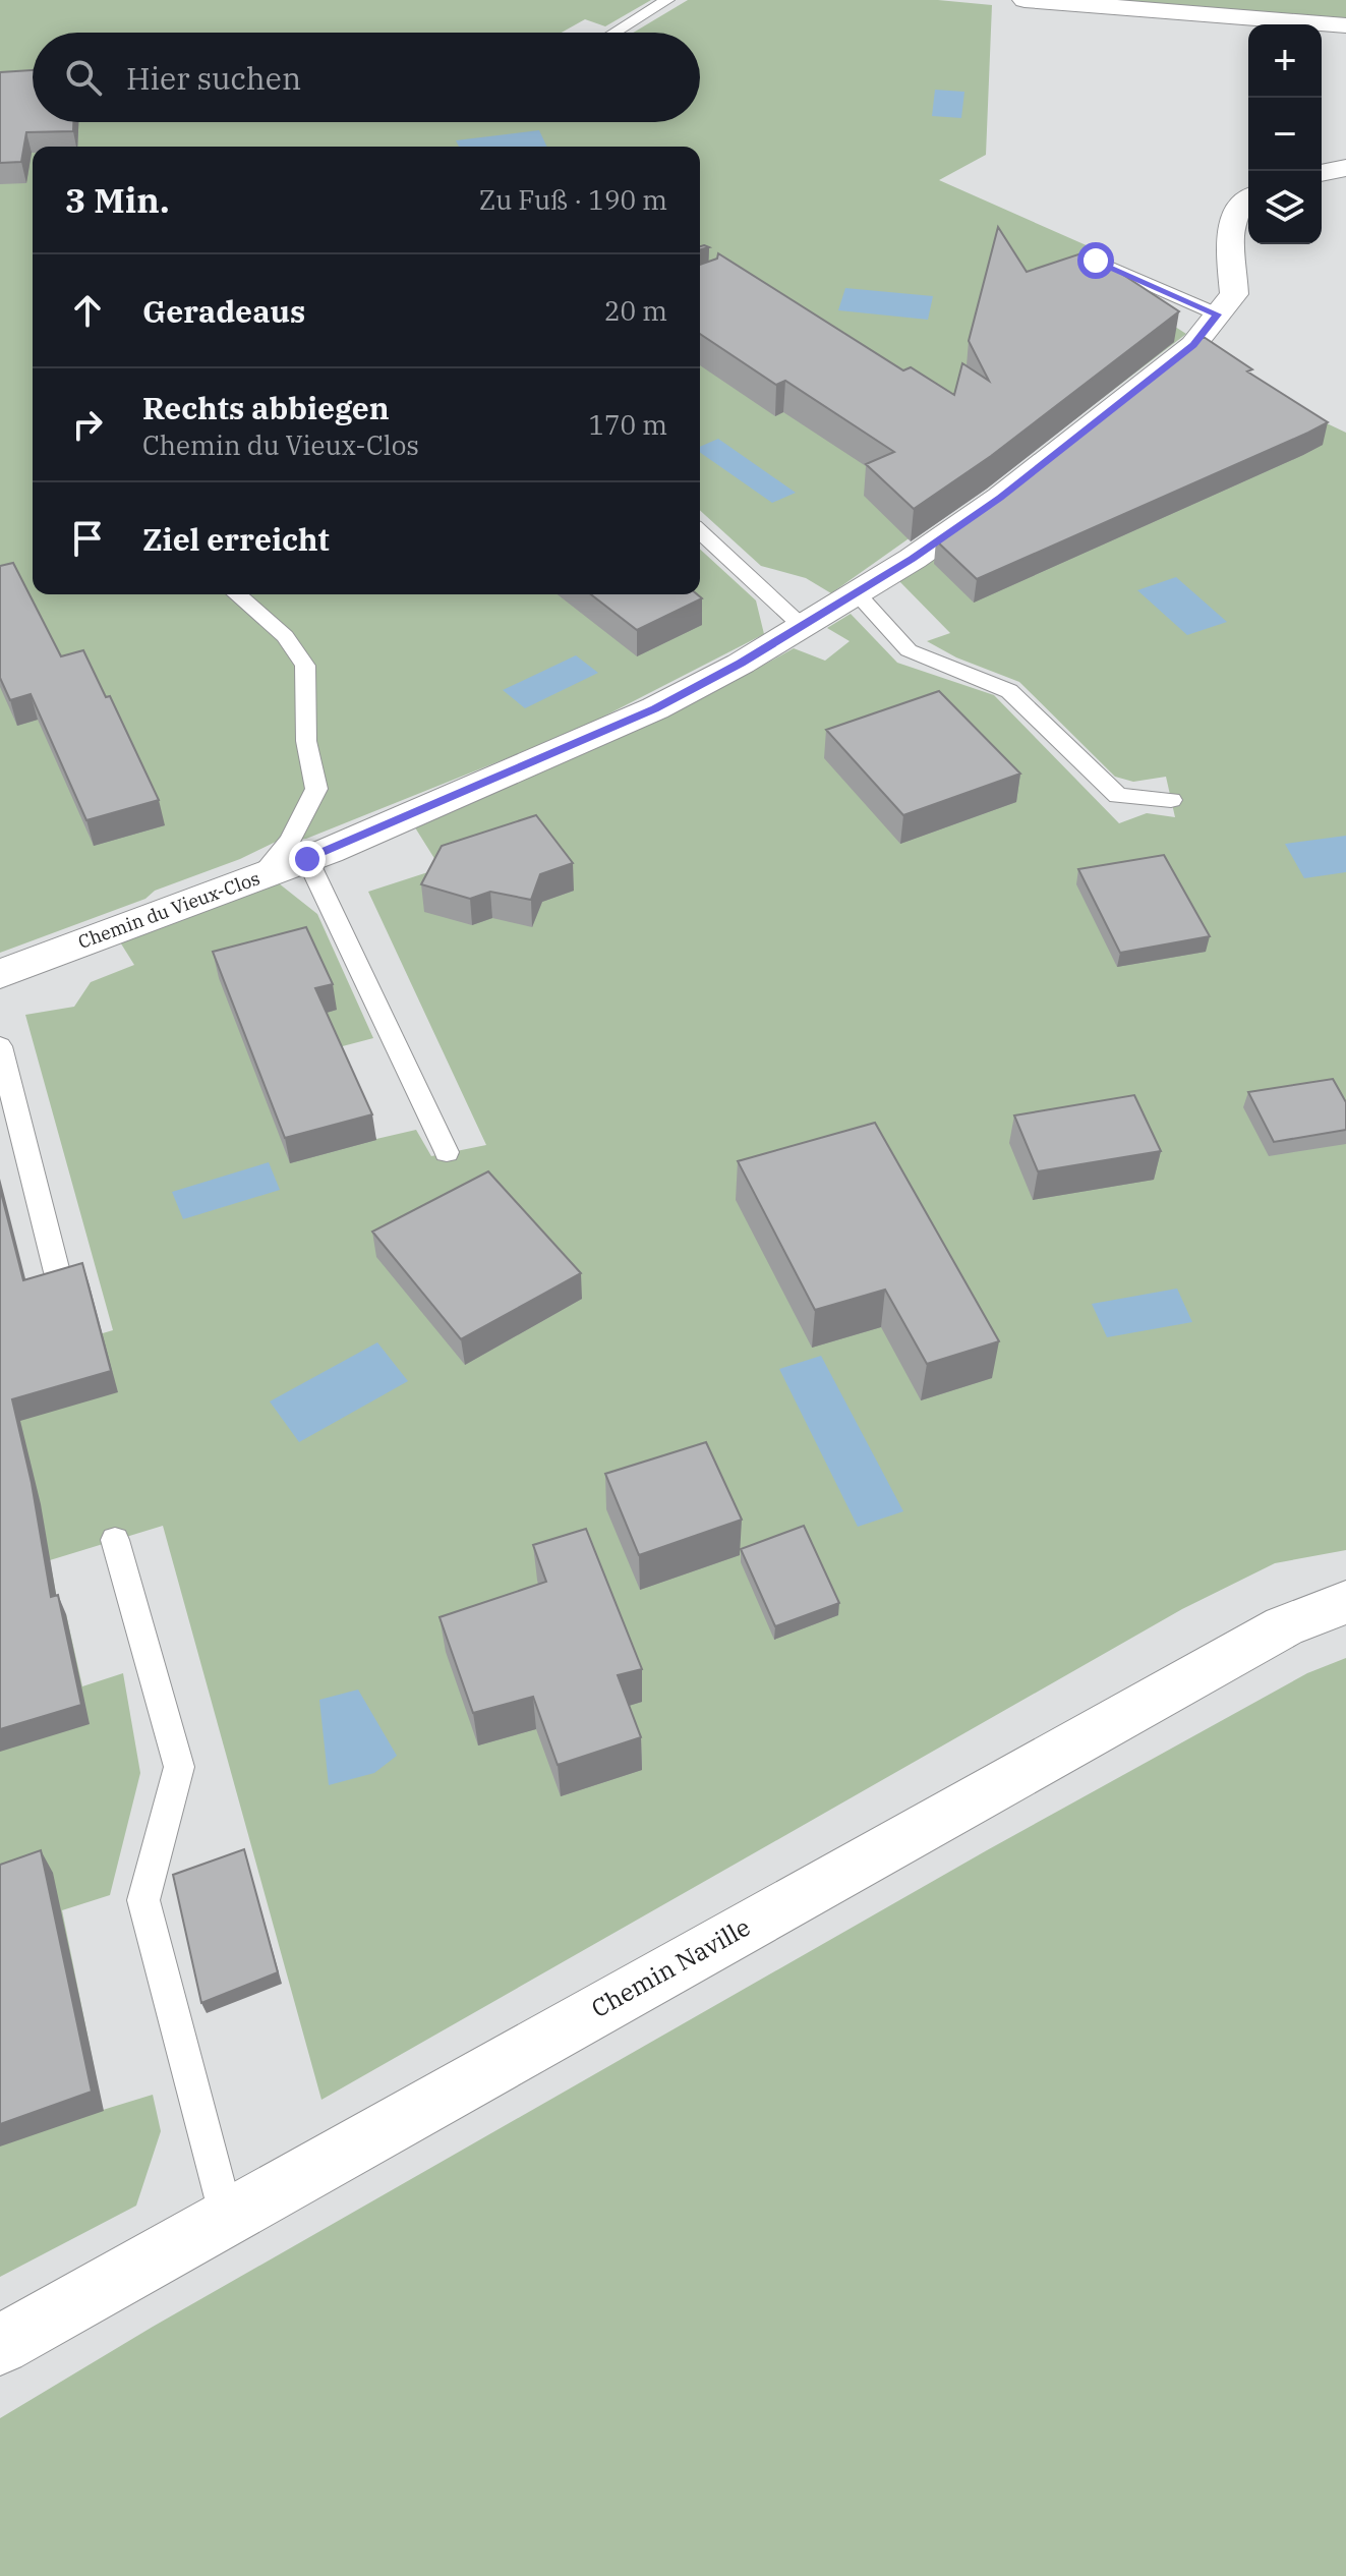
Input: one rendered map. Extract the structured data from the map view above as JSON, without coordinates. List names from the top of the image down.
{
  "streets": {
    "street": ["Chemin du Vieux-Clos", "Chemin Naville"]
  },
  "page": {
    "map_buttons": ["+", "−"],
    "search": "Hier suchen",
    "heading": ["3 Min.", "Zu Fuß · 190 m"],
    "list": [
      ["Geradeaus", "20 m"],
      ["Rechts abbiegen", "Chemin du Vieux-Clos", "170 m"],
      "Ziel erreicht"
    ]
  }
}
